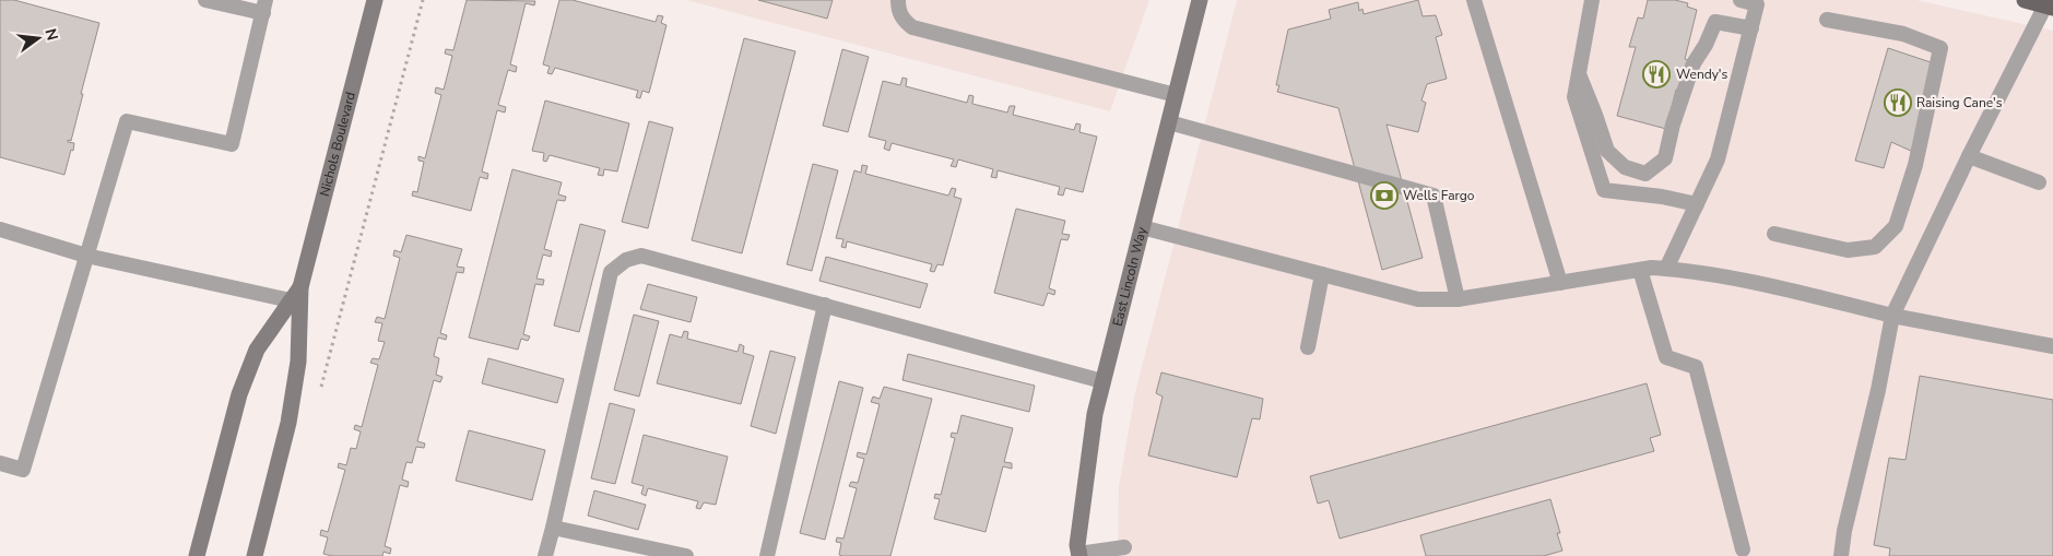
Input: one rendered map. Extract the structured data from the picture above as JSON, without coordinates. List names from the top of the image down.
{
  "streets": {
    "street": ["Nichols Boulevard", "East Lincoln Way"]
  },
  "places": {
    "restaurant": ["Wendy's", "Raising Cane's"],
    "bank": ["Wells Fargo"]
  },
  "north": "right"
}
